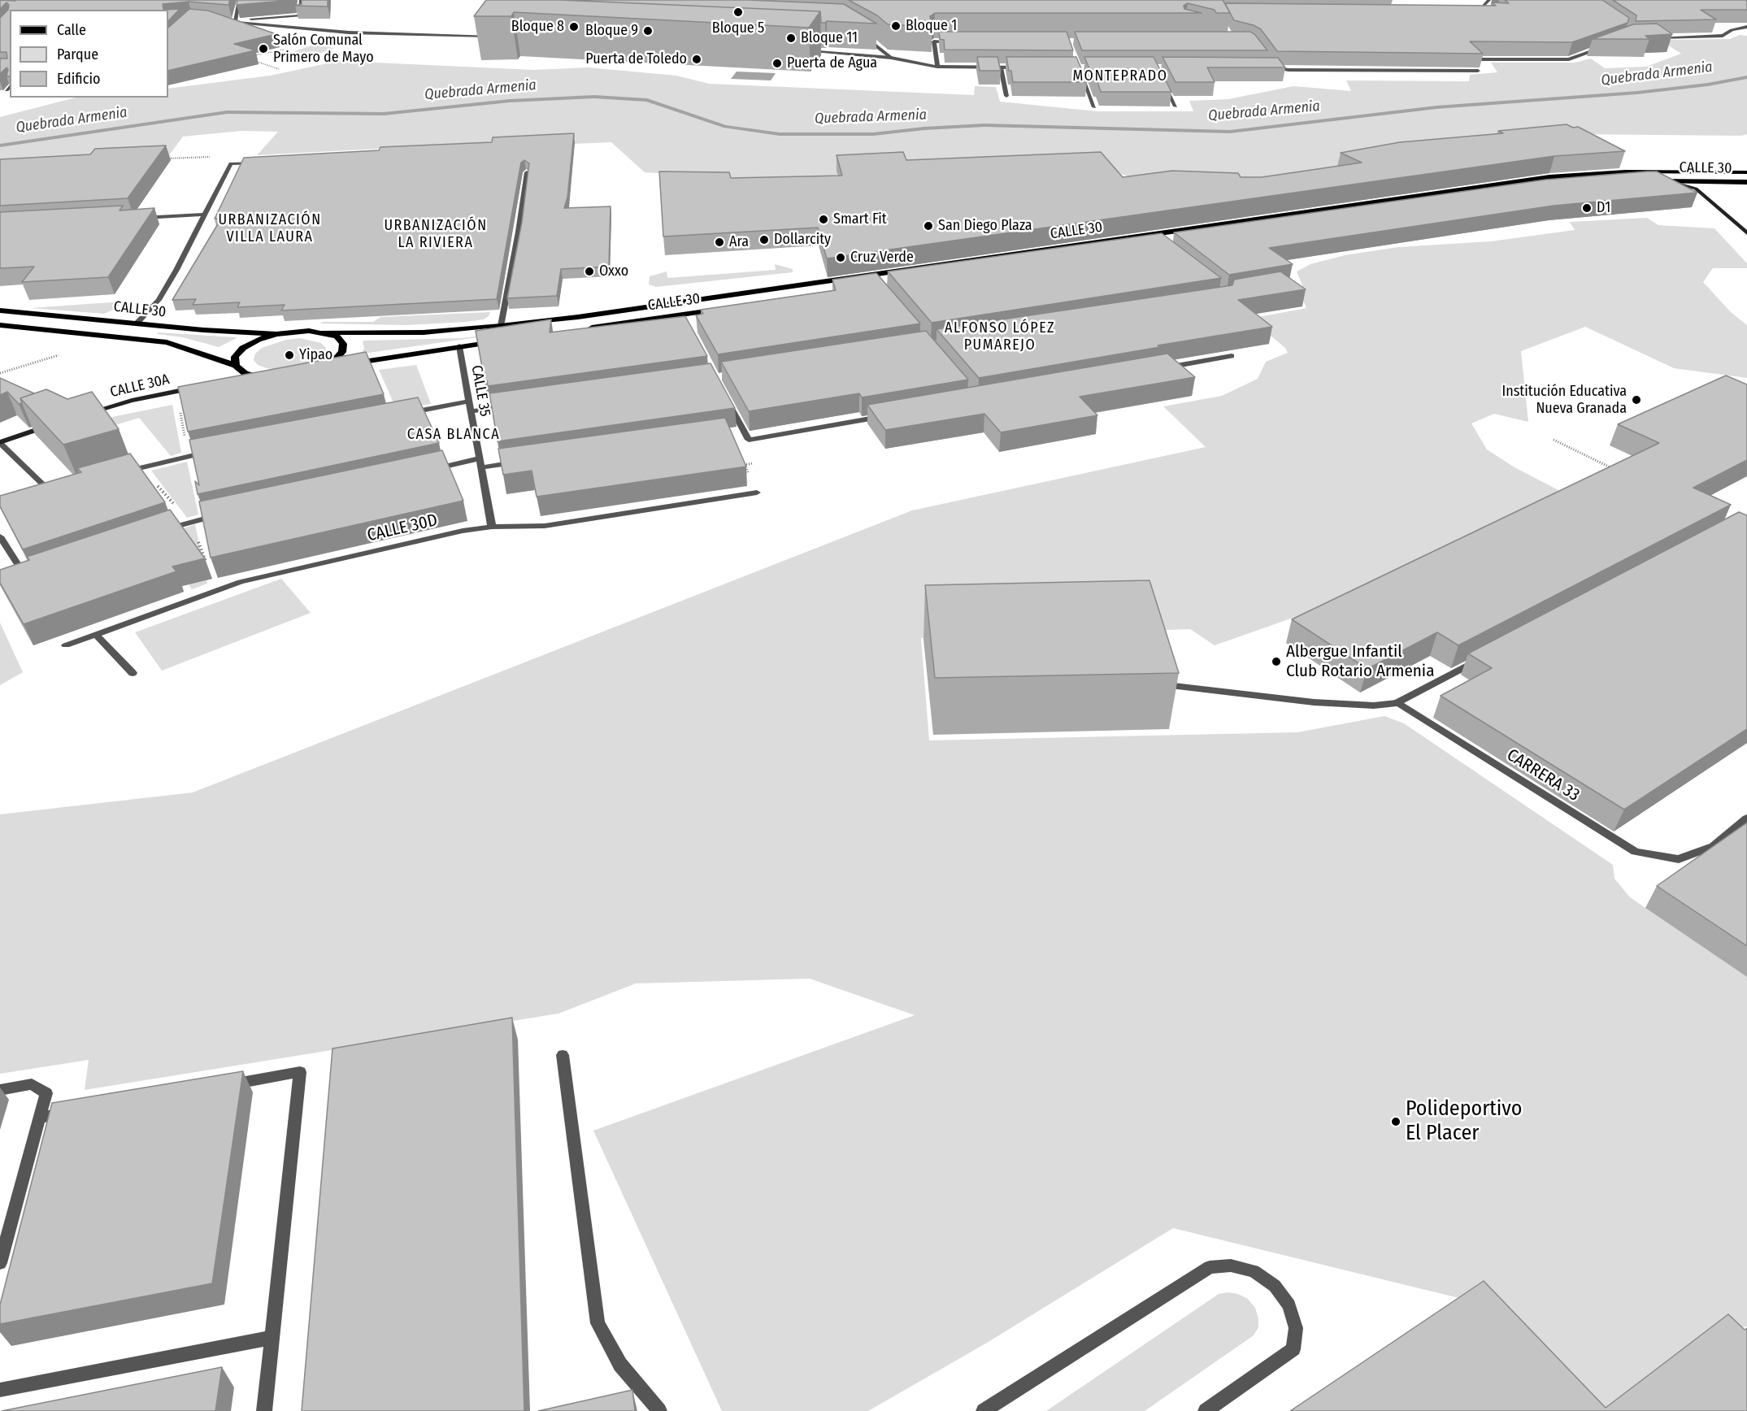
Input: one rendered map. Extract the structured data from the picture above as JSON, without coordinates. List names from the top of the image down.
{
  "streets": {
    "main road": ["CALLE 30"],
    "street": [
      "CALLE 30A",
      "CALLE 35",
      "CALLE 30D",
      "CARRERA 33"
    ]
  },
  "crossings": [
    ["CALLE 35", "CALLE 30D"]
  ],
  "districts": [
    "MONTEPRADO",
    "URBANIZACIÓN VILLA LAURA",
    "URBANIZACIÓN LA RIVIERA",
    "ALFONSO LÓPEZ PUMAREJO",
    "CASA BLANCA"
  ],
  "water": ["Quebrada Armenia"],
  "places": [
    "Bloque 5",
    "Bloque 1",
    "Bloque 8",
    "Bloque 9",
    "Bloque 11",
    "Salón Comunal Primero de Mayo",
    "Puerta de Toledo",
    "Puerta de Agua",
    "D1",
    "Smart Fit",
    "San Diego Plaza",
    "Dollarcity",
    "Ara",
    "Cruz Verde",
    "Oxxo",
    "Yipao",
    "Institución Educativa Nueva Granada",
    "Albergue Infantil Club Rotario Armenia",
    "Polideportivo El Placer"
  ],
  "legend": ["Calle", "Parque", "Edificio"]
}
